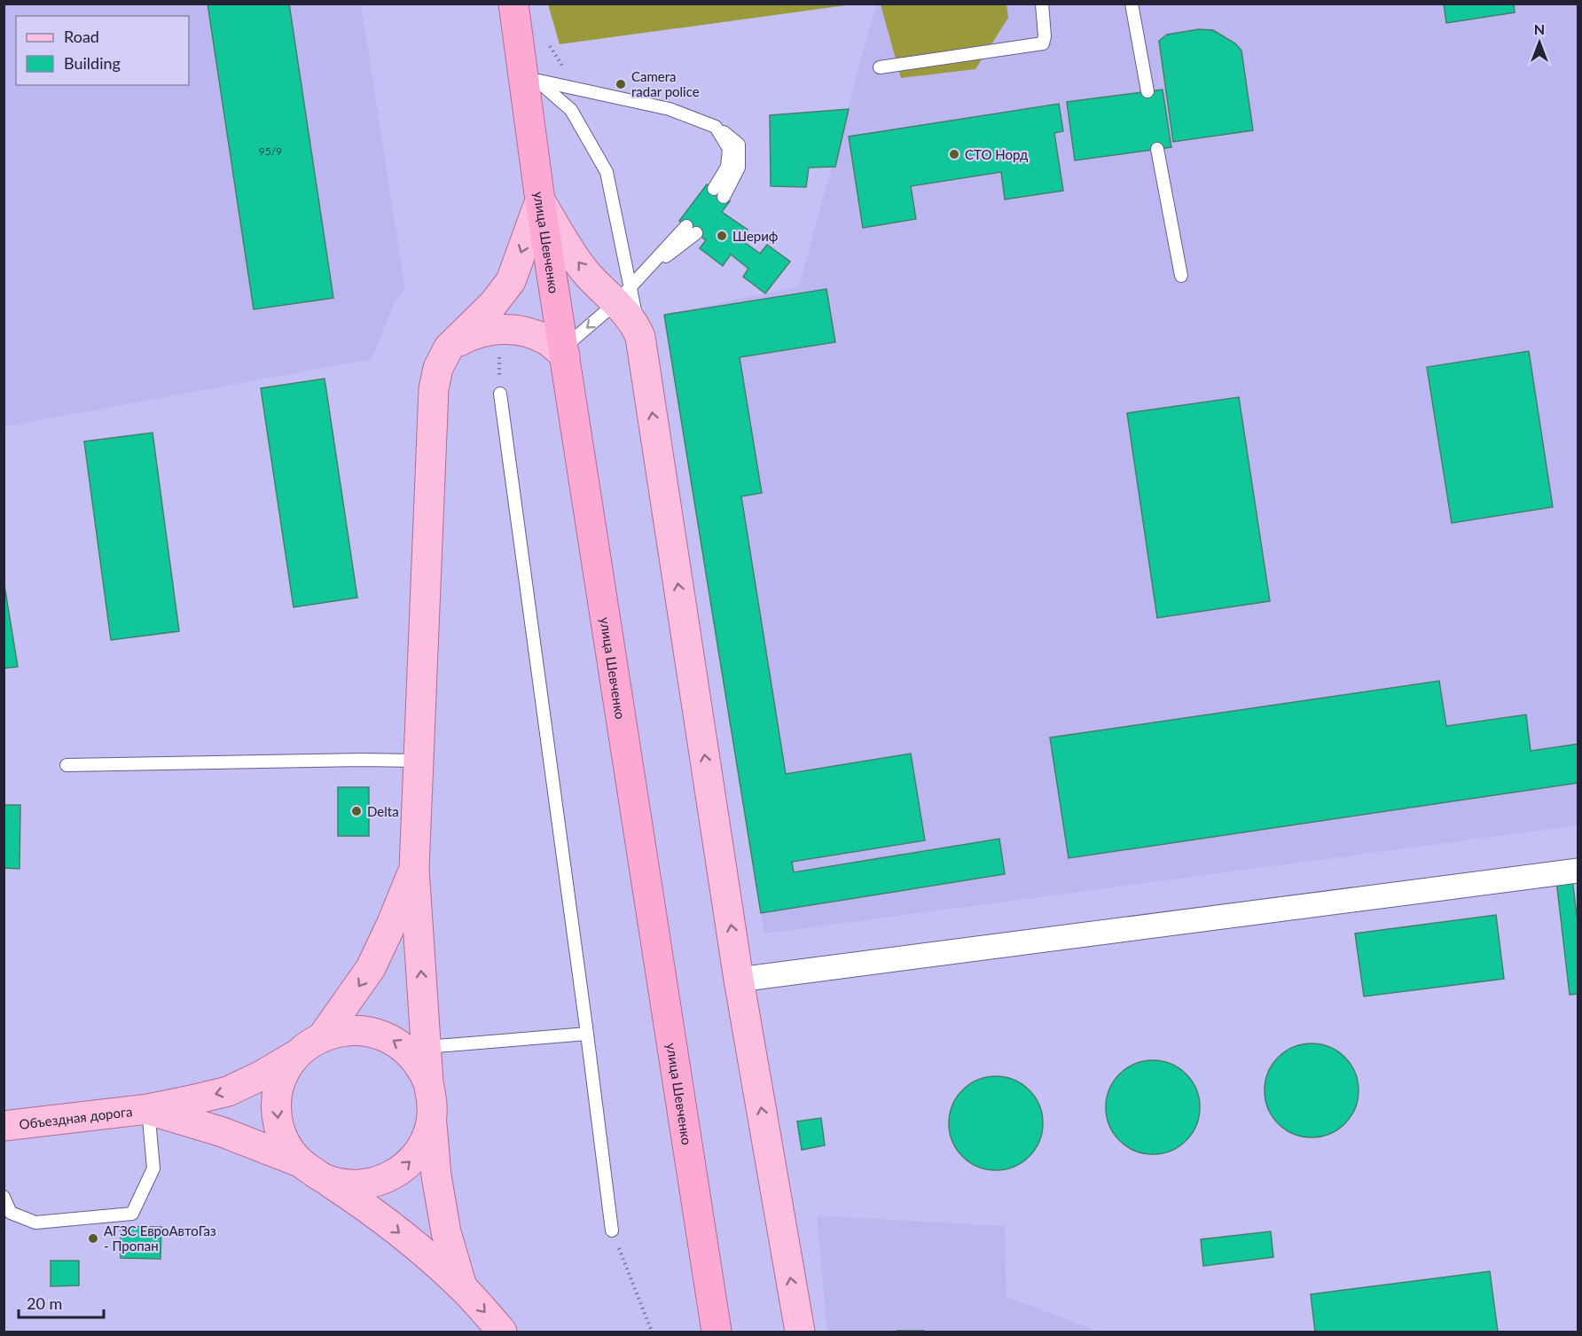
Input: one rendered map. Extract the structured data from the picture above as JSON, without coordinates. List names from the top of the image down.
{
  "streets": {
    "highway": ["улица Шевченко"],
    "main road": ["Объездная дорога"]
  },
  "one_way": ["Объездная дорога"],
  "places": [
    "Camera radar police",
    "СТО Норд",
    "Шериф",
    "Delta",
    "АГЗС ЕвроАвтоГаз - Пропан"
  ],
  "house_numbers": ["95/9"],
  "legend": ["Road", "Building"],
  "scale_bar": "20 m",
  "north": "top"
}
